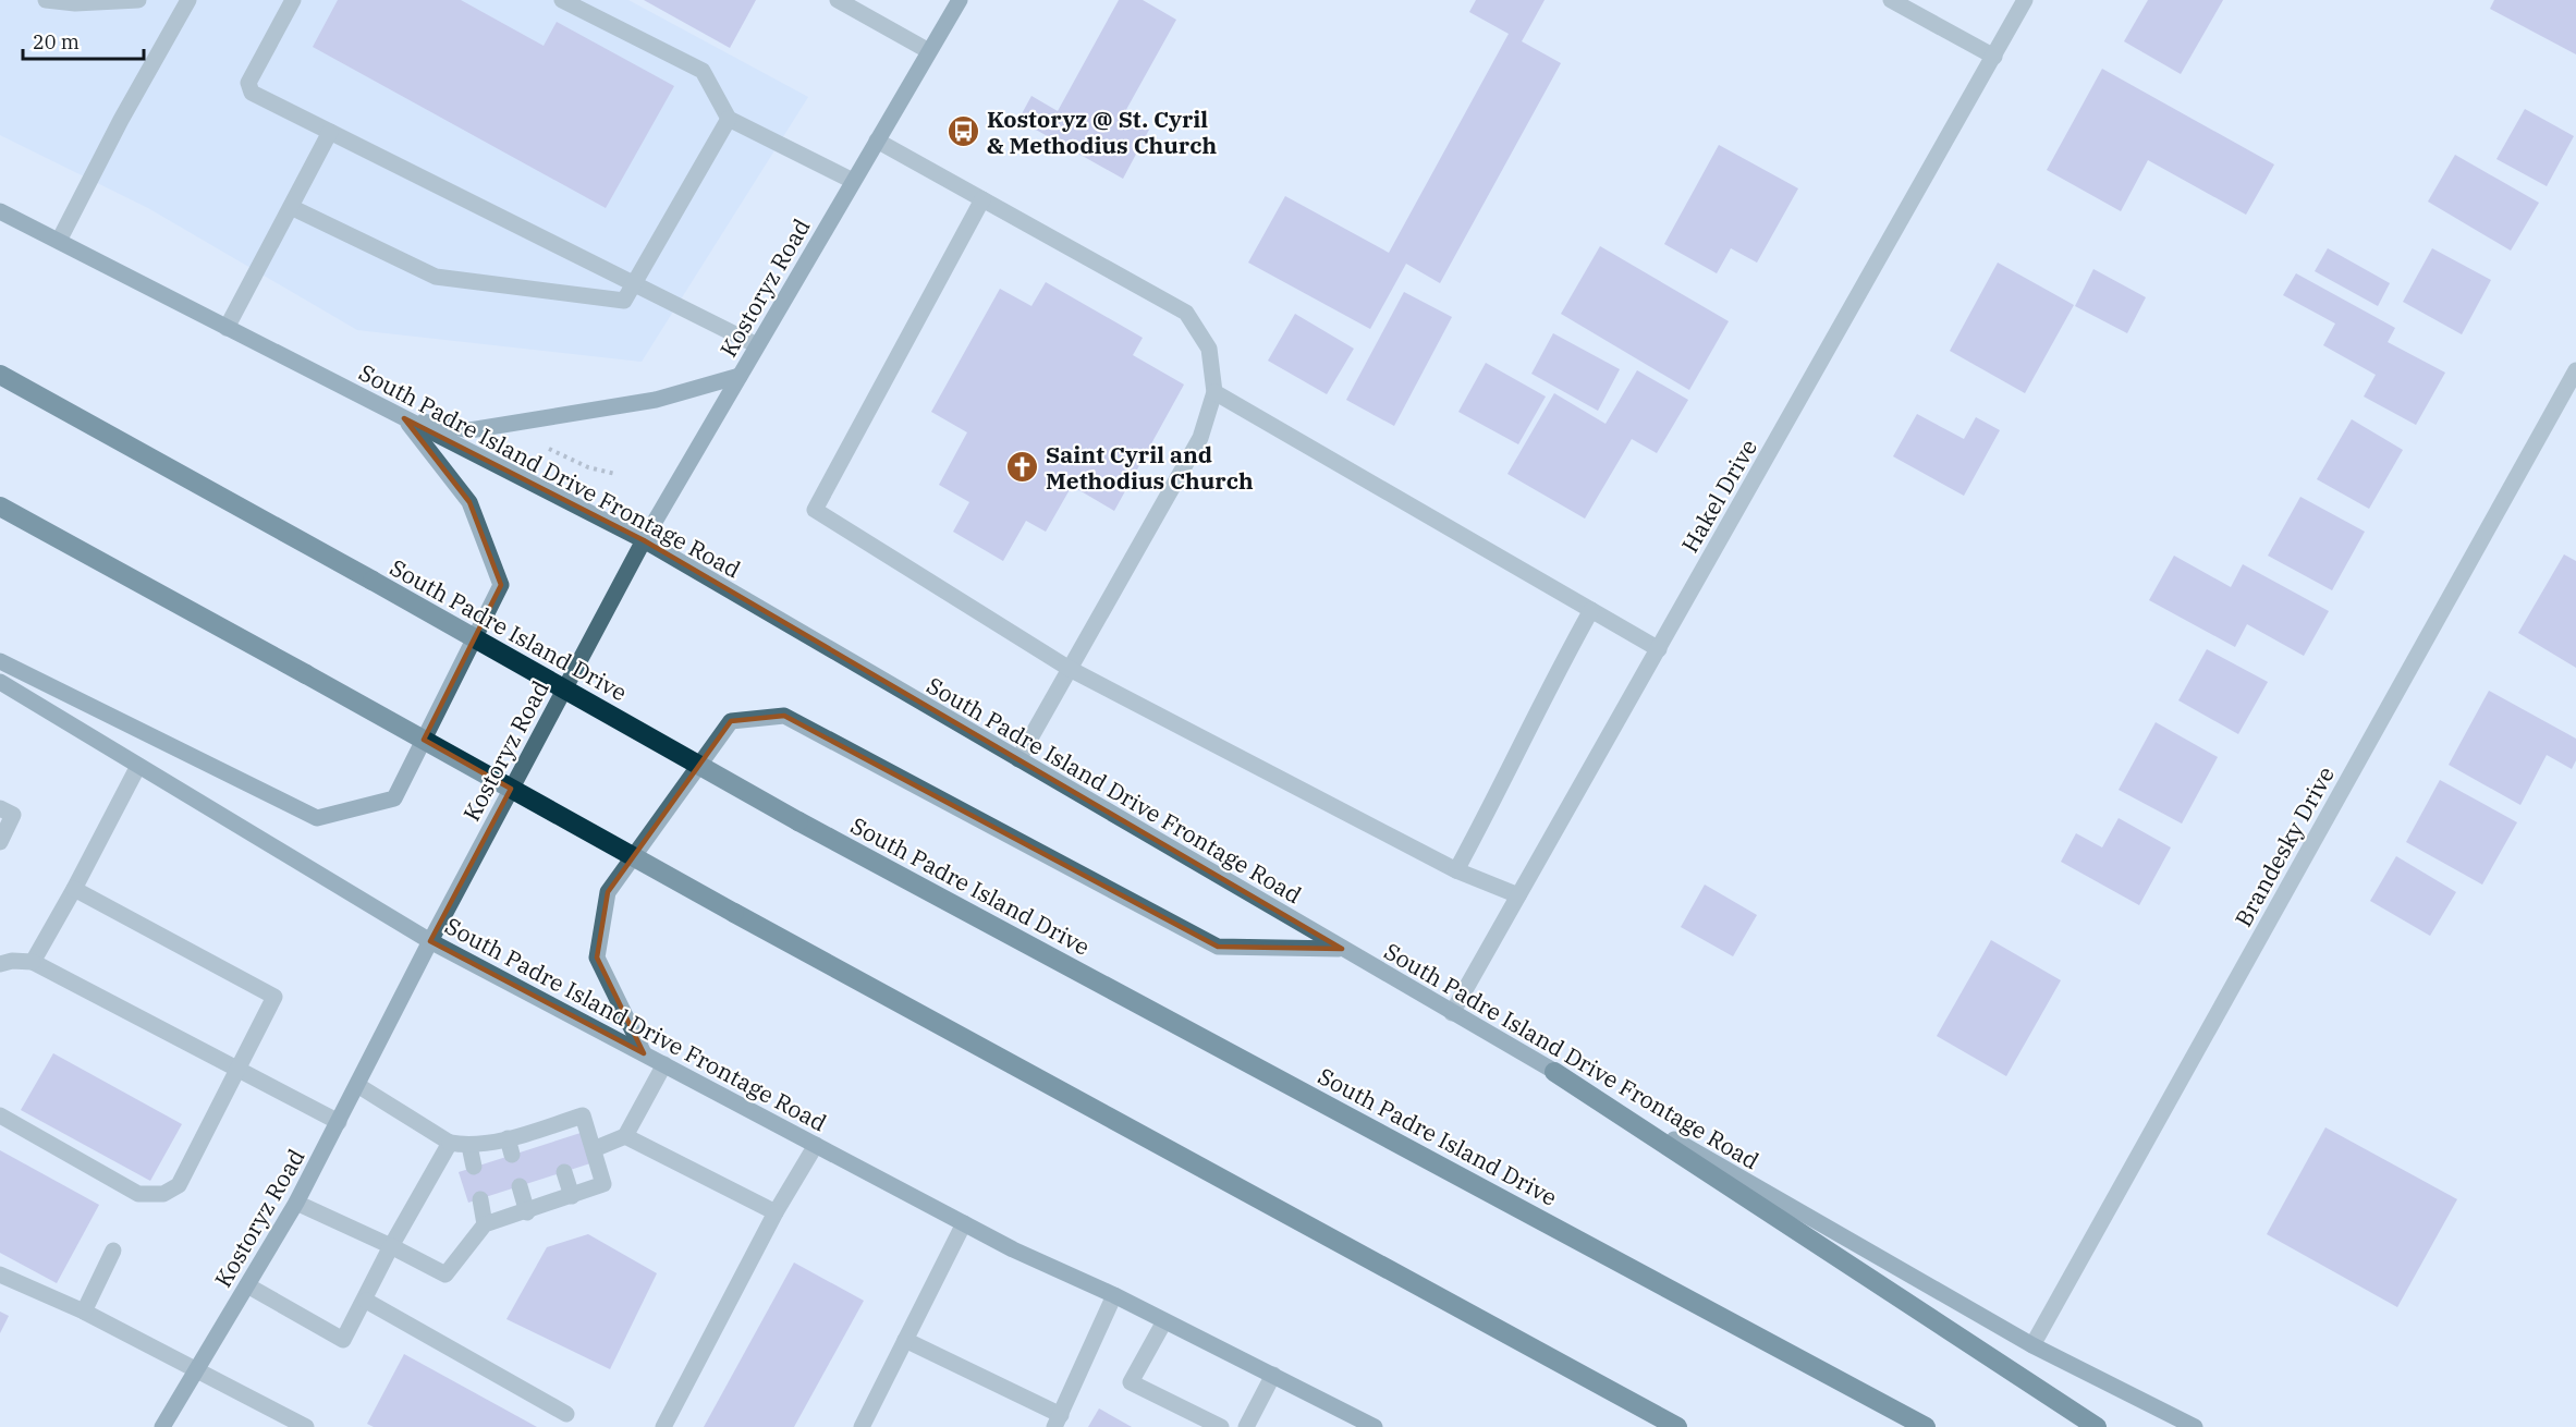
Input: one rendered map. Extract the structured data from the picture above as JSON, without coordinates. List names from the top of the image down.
{
  "streets": {
    "highway": ["South Padre Island Drive"],
    "main road": ["Kostoryz Road", "South Padre Island Drive Frontage Road"],
    "street": ["Hakel Drive", "Brandesky Drive"]
  },
  "crossings": [
    ["Kostoryz Road", "South Padre Island Drive Frontage Road"],
    ["South Padre Island Drive Frontage Road", "Hakel Drive"],
    ["South Padre Island Drive Frontage Road", "Brandesky Drive"]
  ],
  "places": {
    "bus stop": ["Kostoryz @ St. Cyril & Methodius Church"],
    "church": ["Saint Cyril and Methodius Church"]
  },
  "scale_bar": "20 m"
}
